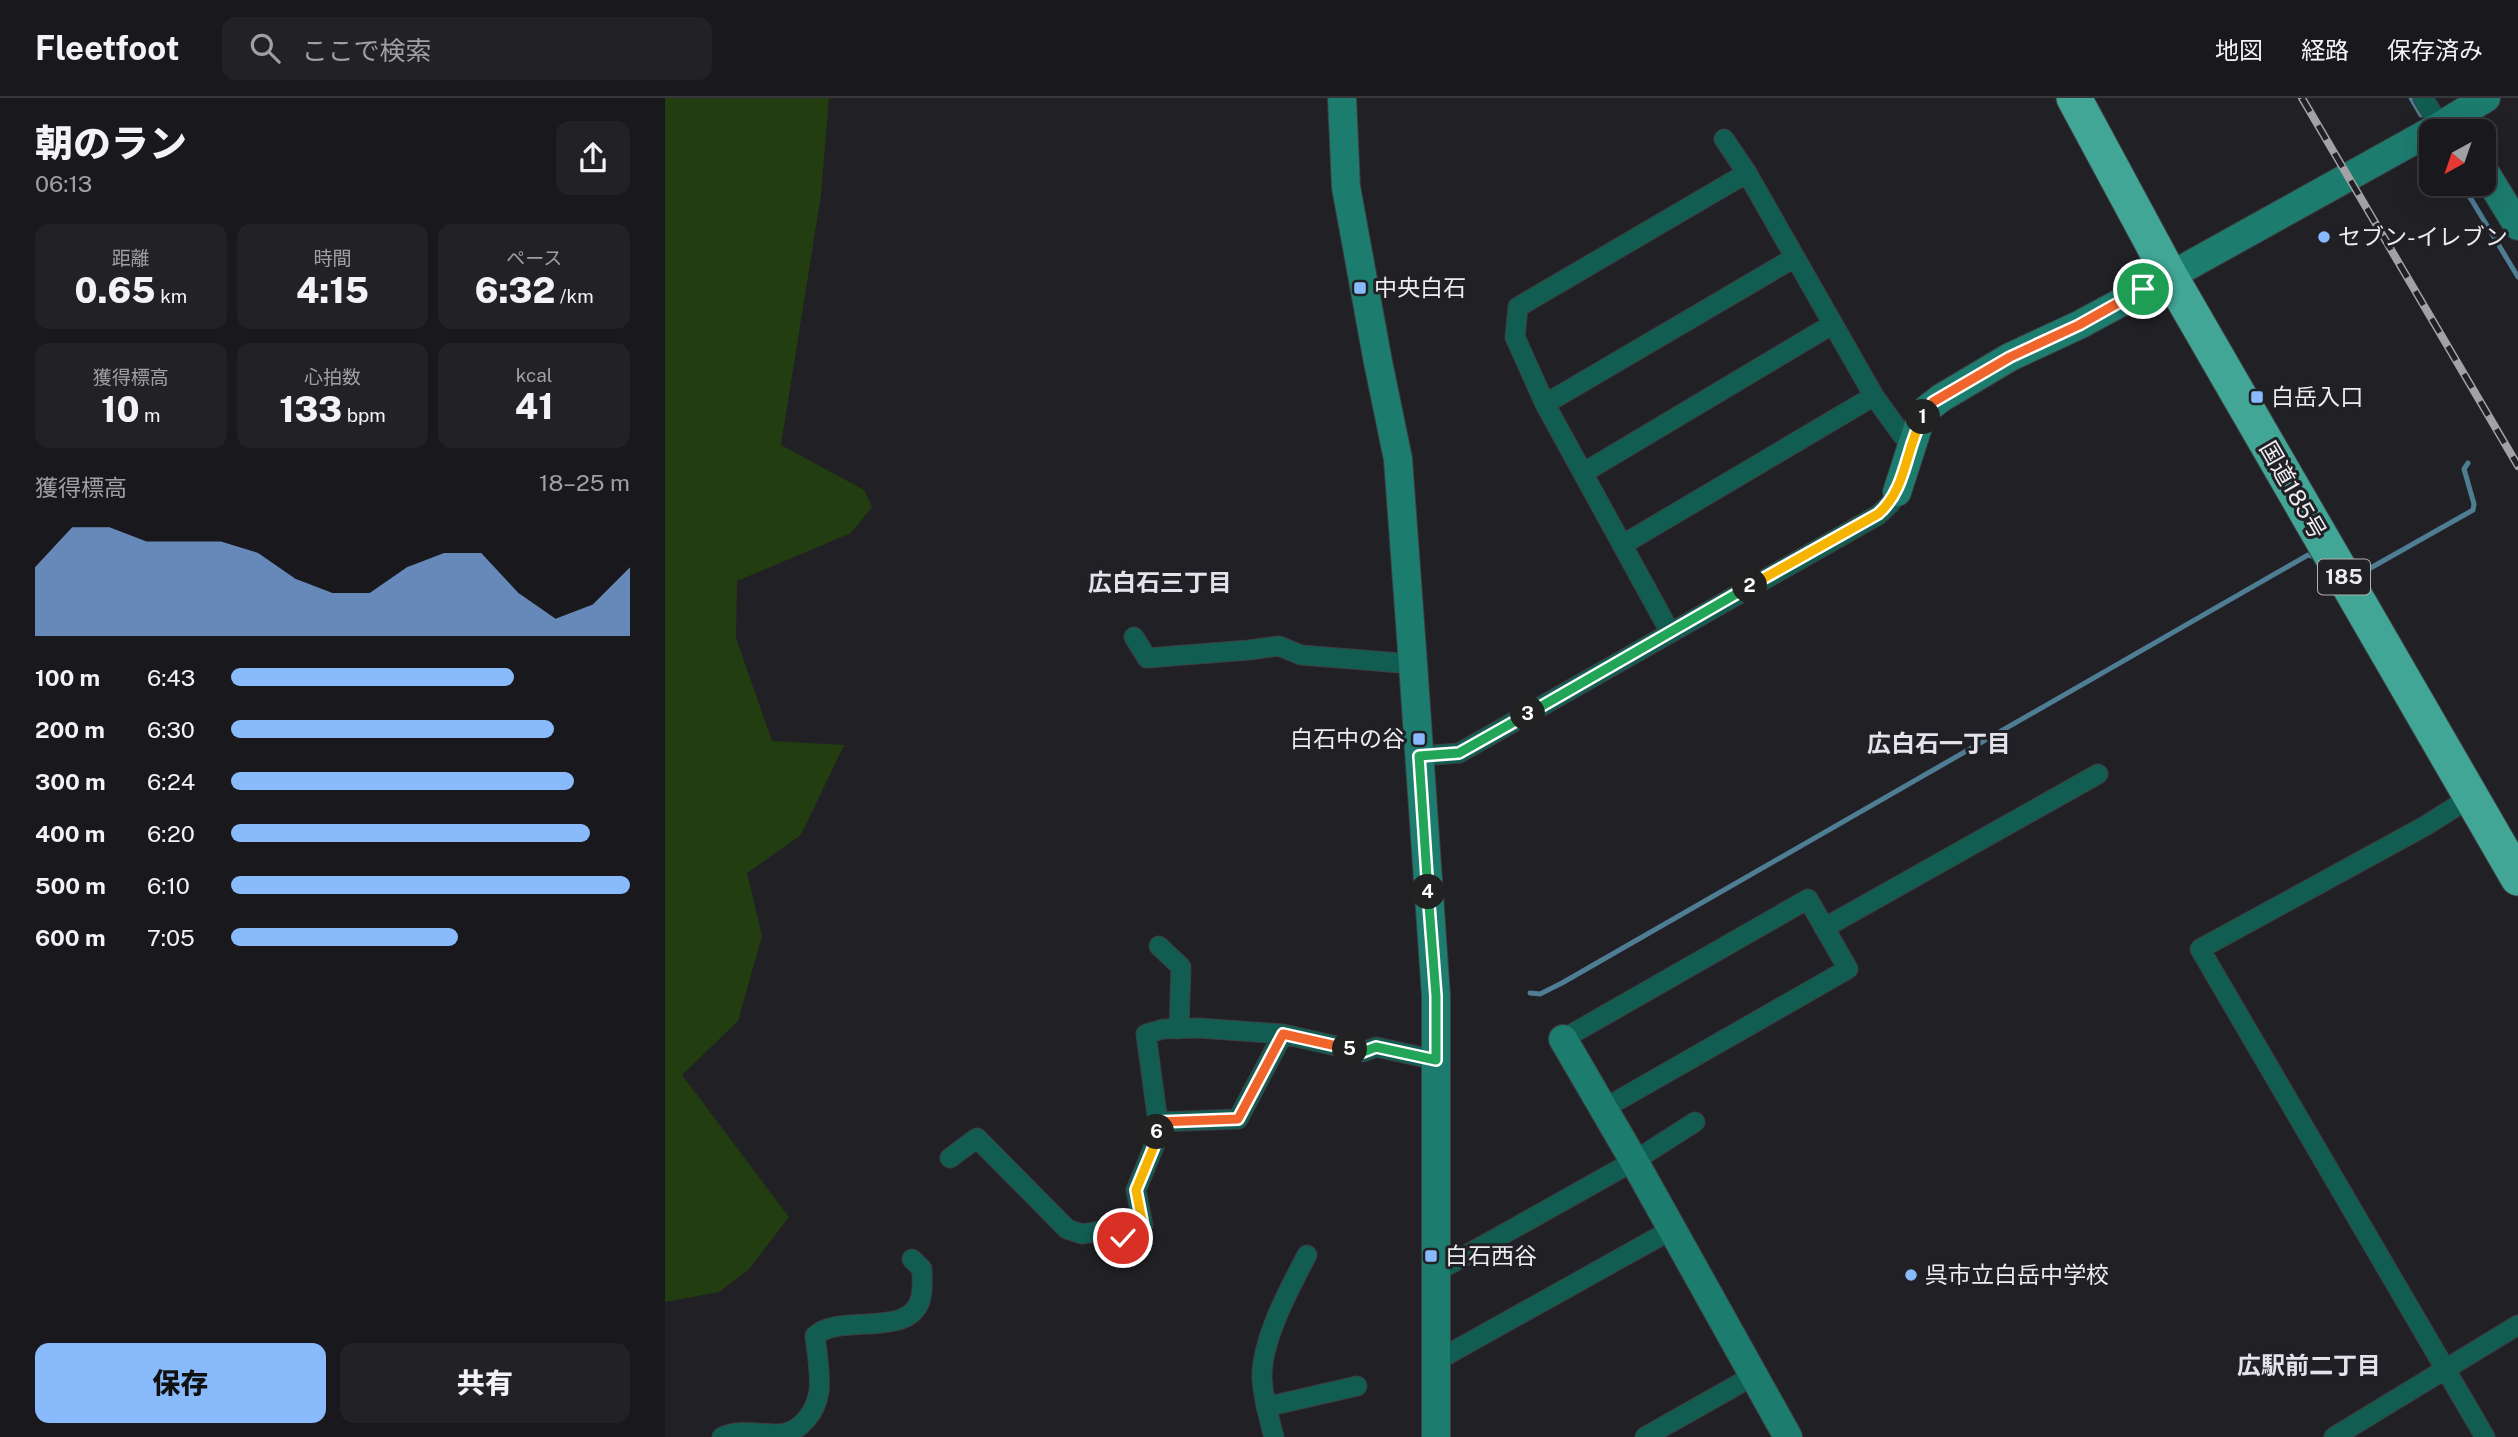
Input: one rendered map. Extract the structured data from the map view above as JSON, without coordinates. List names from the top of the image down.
{
  "streets": {
    "highway": ["国道185号", "185"]
  },
  "districts": ["広白石三丁目", "広白石一丁目", "広駅前二丁目"],
  "places": {
    "other": ["セブン-イレブン", "呉市立白岳中学校"],
    "transit": [
      "中央白石",
      "白岳入口",
      "白石中の谷",
      "白石西谷"
    ]
  },
  "north": "bottom left",
  "page": {
    "header": "Fleetfoot",
    "search": "ここで検索",
    "nav": ["地図", "経路", "保存済み"],
    "heading": ["朝のラン", "06:13"],
    "stats": [
      ["距離", "0.65 km"],
      ["時間", "4:15"],
      ["ペース", "6:32 /km"],
      ["獲得標高", "10 m"],
      ["心拍数", "133 bpm"],
      ["kcal", "41"]
    ],
    "pins": [
      "1",
      "2",
      "3",
      "4",
      "5",
      "6"
    ],
    "chart": ["獲得標高", "18–25 m"],
    "list": [
      {
        "name": "100 m",
        "note": "6:43"
      },
      {
        "name": "200 m",
        "note": "6:30"
      },
      {
        "name": "300 m",
        "note": "6:24"
      },
      {
        "name": "400 m",
        "note": "6:20"
      },
      {
        "name": "500 m",
        "note": "6:10"
      },
      {
        "name": "600 m",
        "note": "7:05"
      }
    ],
    "buttons": ["保存", "共有"]
  }
}
